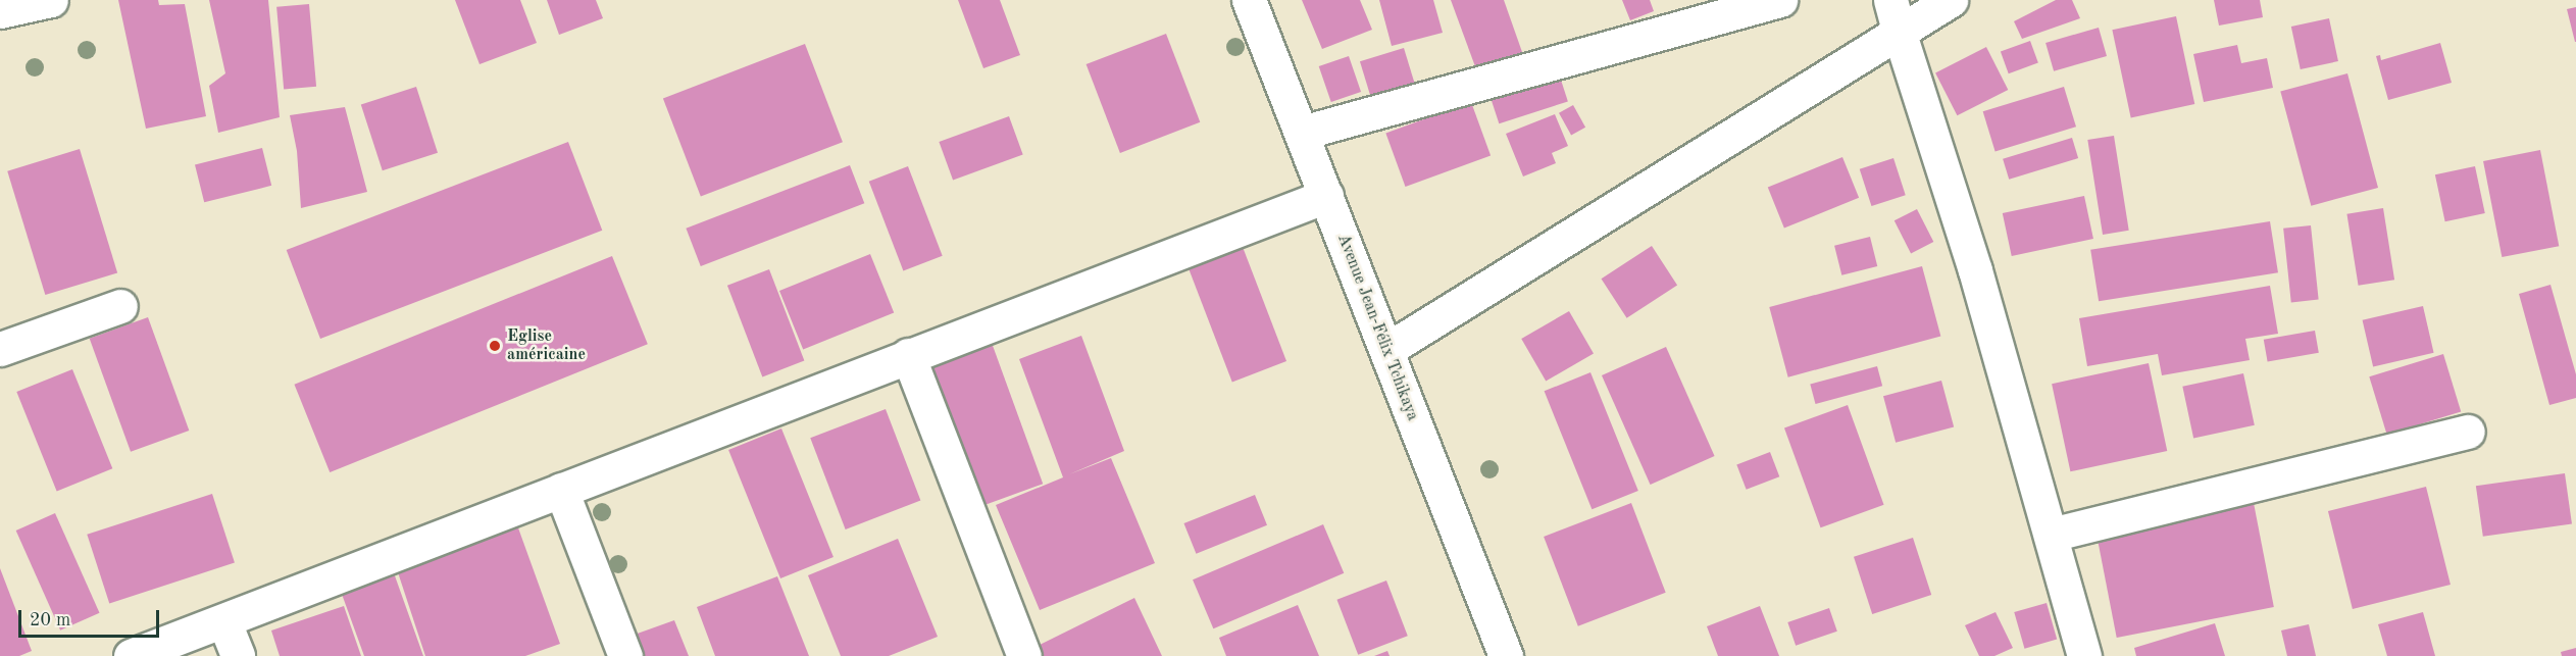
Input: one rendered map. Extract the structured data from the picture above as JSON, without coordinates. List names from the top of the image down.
{
  "streets": {
    "street": ["Avenue Jean-Félix Tchikaya"]
  },
  "places": ["Eglise américaine"],
  "scale_bar": "20 m"
}
